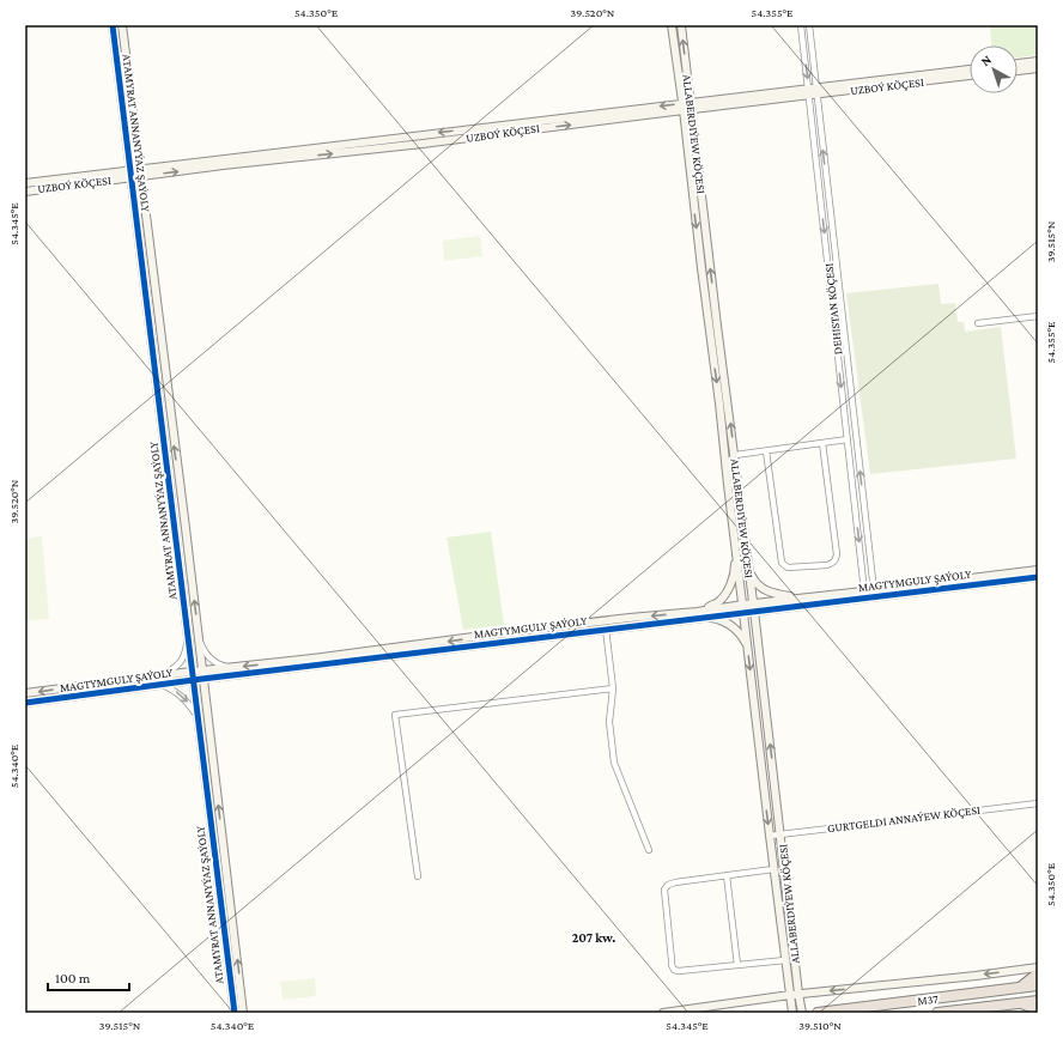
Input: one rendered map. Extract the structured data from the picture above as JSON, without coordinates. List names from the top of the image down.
{
  "streets": {
    "highway": ["M37"],
    "street": [
      "UZBOÝ KÖÇESI",
      "ATAMYRAT ANNANYÝAZ ŞAÝOLY",
      "ALLABERDIÝEW KÖÇESI",
      "DEHISTAN KÖÇESI",
      "MAGTYMGULY ŞAÝOLY",
      "GURTGELDI ANNAÝEW KÖÇESI"
    ]
  },
  "crossings": [
    ["UZBOÝ KÖÇESI", "ATAMYRAT ANNANYÝAZ ŞAÝOLY"],
    ["UZBOÝ KÖÇESI", "ALLABERDIÝEW KÖÇESI"],
    ["UZBOÝ KÖÇESI", "DEHISTAN KÖÇESI"],
    ["ATAMYRAT ANNANYÝAZ ŞAÝOLY", "MAGTYMGULY ŞAÝOLY"],
    ["ALLABERDIÝEW KÖÇESI", "MAGTYMGULY ŞAÝOLY"],
    ["ALLABERDIÝEW KÖÇESI", "GURTGELDI ANNAÝEW KÖÇESI"],
    ["DEHISTAN KÖÇESI", "MAGTYMGULY ŞAÝOLY"]
  ],
  "districts": ["207 kw."],
  "scale_bar": "100 m",
  "north": "top left",
  "coordinates": [
    "54.350°E",
    "39.520°N",
    "54.355°E",
    "54.345°E",
    "39.515°N",
    "54.340°E",
    "39.510°N"
  ]
}
